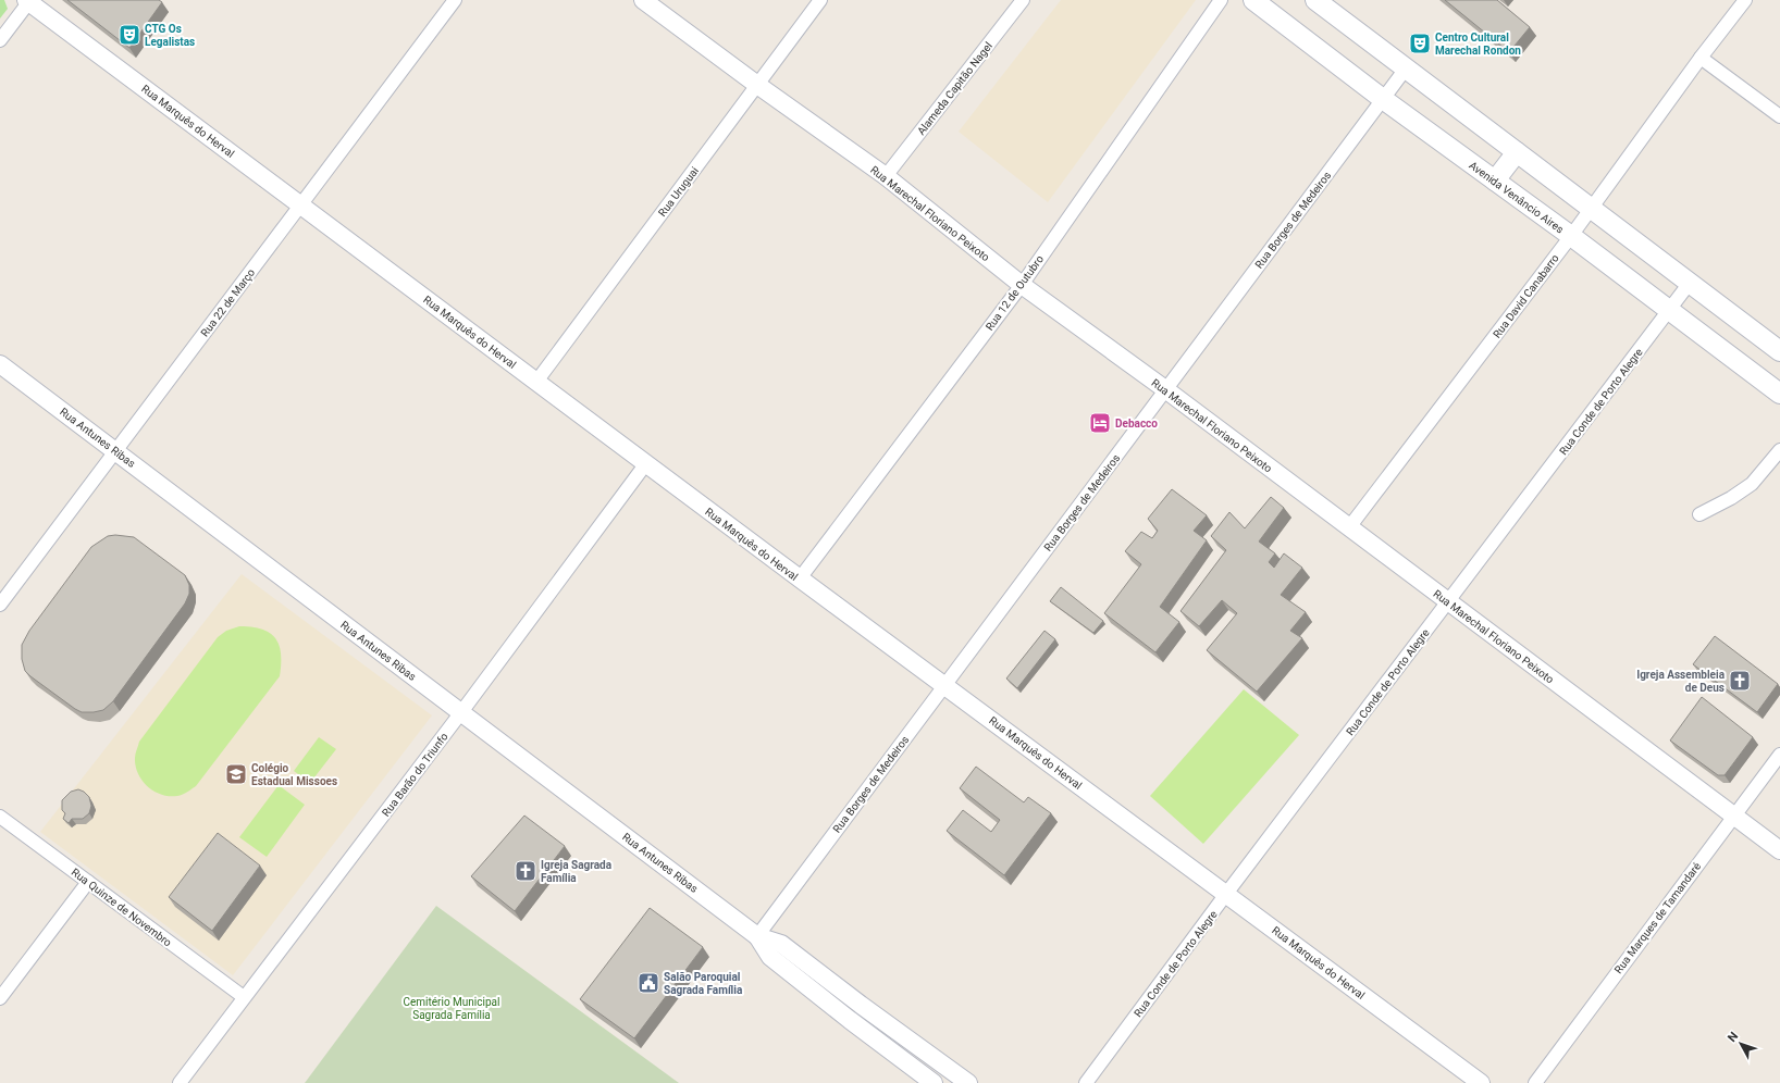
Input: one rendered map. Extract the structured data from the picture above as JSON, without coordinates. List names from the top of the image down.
{
  "streets": {
    "main road": ["Avenida Venâncio Aires"],
    "street": [
      "Alameda Capitão Nagel",
      "Rua Marquês do Herval",
      "Rua Uruguai",
      "Rua Marechal Floriano Peixoto",
      "Rua Borges de Medeiros",
      "Rua 12 de Outubro",
      "Rua David Canabarro",
      "Rua 22 de Março",
      "Rua Conde de Porto Alegre",
      "Rua Antunes Ribas",
      "Rua Barão do Triunfo",
      "Rua Quinze de Novembro",
      "Rua Marques de Tamandaré"
    ]
  },
  "crossings": [
    ["Alameda Capitão Nagel", "Rua Marechal Floriano Peixoto"],
    ["Rua Marquês do Herval", "Rua Uruguai"],
    ["Rua Marquês do Herval", "Rua Borges de Medeiros"],
    ["Rua Marquês do Herval", "Rua 12 de Outubro"],
    ["Rua Marquês do Herval", "Rua 22 de Março"],
    ["Rua Marquês do Herval", "Rua Conde de Porto Alegre"],
    ["Rua Marquês do Herval", "Rua Barão do Triunfo"],
    ["Rua Uruguai", "Rua Marechal Floriano Peixoto"],
    ["Avenida Venâncio Aires", "Rua Borges de Medeiros"],
    ["Avenida Venâncio Aires", "Rua David Canabarro"],
    ["Avenida Venâncio Aires", "Rua Conde de Porto Alegre"],
    ["Rua Marechal Floriano Peixoto", "Rua Borges de Medeiros"],
    ["Rua Marechal Floriano Peixoto", "Rua 12 de Outubro"],
    ["Rua Marechal Floriano Peixoto", "Rua David Canabarro"],
    ["Rua Marechal Floriano Peixoto", "Rua Conde de Porto Alegre"],
    ["Rua Marechal Floriano Peixoto", "Rua Marques de Tamandaré"],
    ["Rua Borges de Medeiros", "Rua Antunes Ribas"],
    ["Rua 22 de Março", "Rua Antunes Ribas"],
    ["Rua Antunes Ribas", "Rua Barão do Triunfo"],
    ["Rua Barão do Triunfo", "Rua Quinze de Novembro"]
  ],
  "parks": ["Cemitério Municipal Sagrada Família"],
  "places": {
    "theatre": ["CTG Os Legalistas", "Centro Cultural Marechal Rondon"],
    "hotel": ["Debacco"],
    "church": ["Igreja Assembleia de Deus", "Igreja Sagrada Família"],
    "school or university": ["Colégio Estadual Missoes"],
    "public building": ["Salão Paroquial Sagrada Família"]
  },
  "north": "top left"
}
